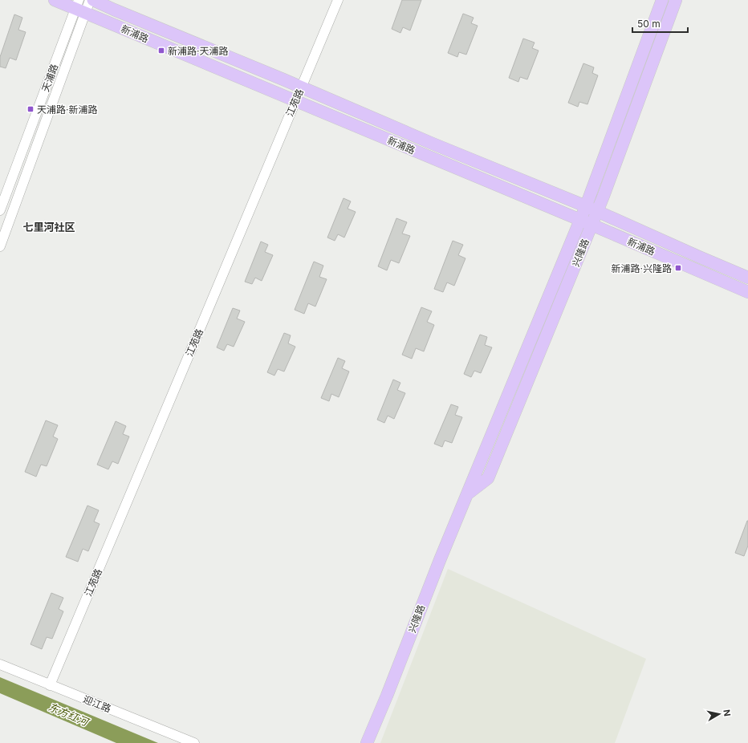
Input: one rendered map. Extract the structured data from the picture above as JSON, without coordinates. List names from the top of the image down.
{
  "streets": {
    "main road": ["新浦路", "兴隆路"],
    "street": ["天浦路", "江苑路", "迎江路"]
  },
  "crossings": [
    ["新浦路", "天浦路"],
    ["新浦路", "江苑路"],
    ["新浦路", "兴隆路"],
    ["江苑路", "迎江路"]
  ],
  "districts": ["七里河社区"],
  "water": ["东方红河"],
  "places": {
    "transit": ["新浦路·天浦路", "天浦路·新浦路", "新浦路·兴隆路"]
  },
  "scale_bar": "50 m",
  "north": "right"
}
